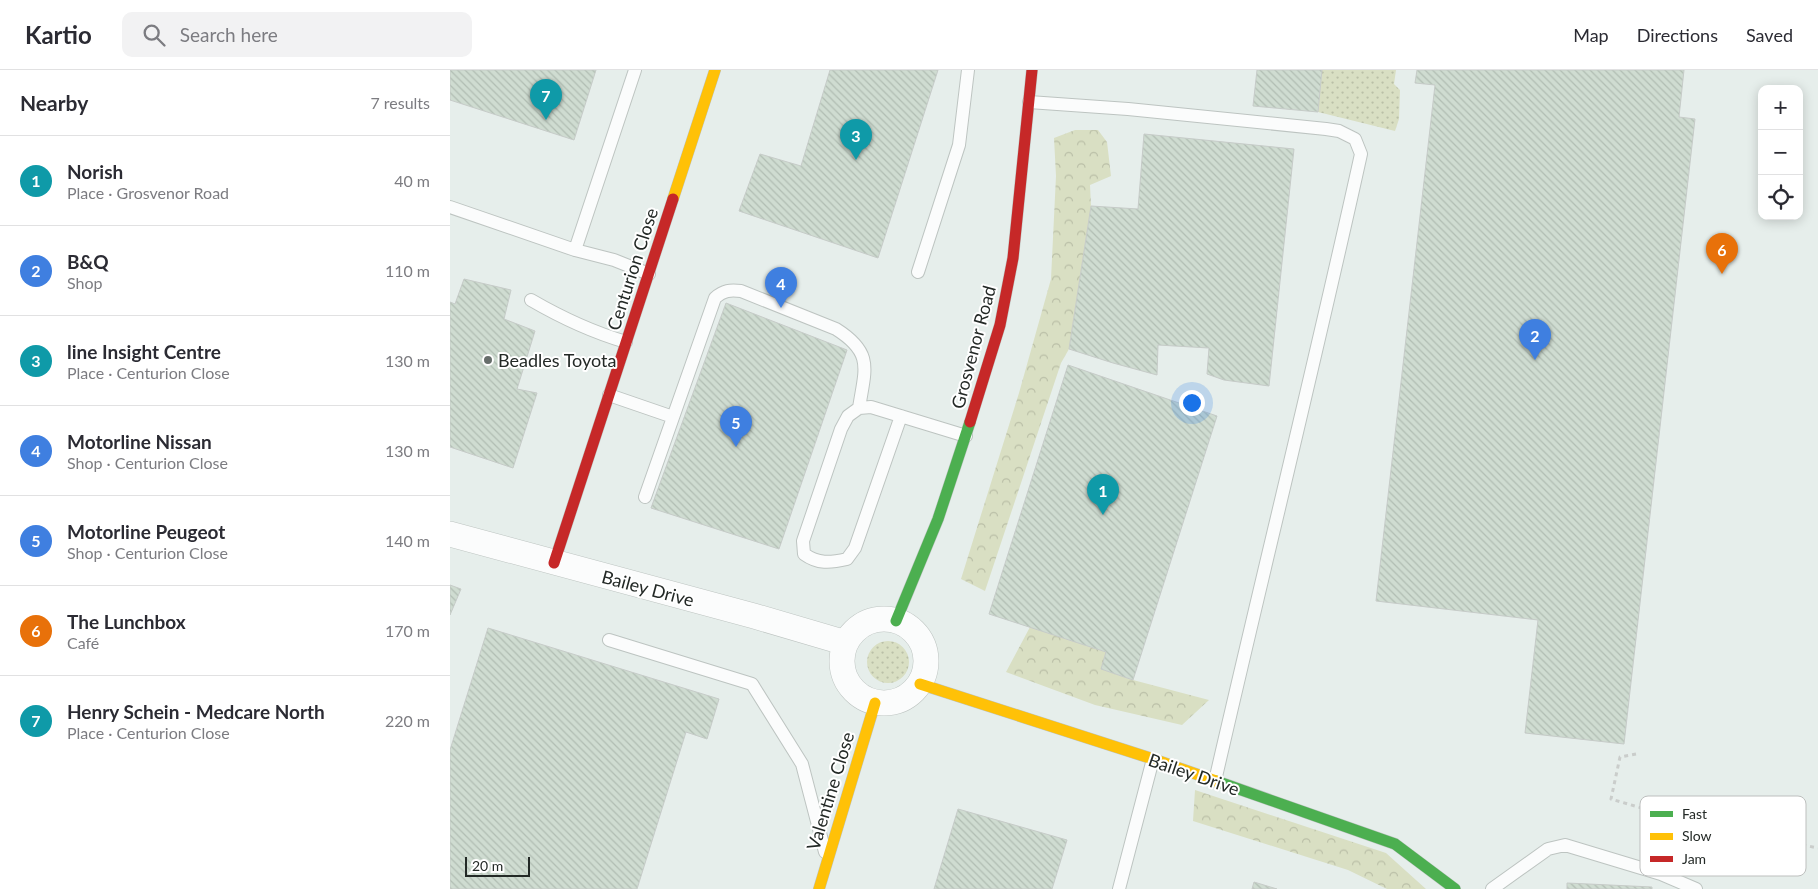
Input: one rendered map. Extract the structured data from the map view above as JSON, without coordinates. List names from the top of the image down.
{
  "streets": {
    "street": [
      "Centurion Close",
      "Grosvenor Road",
      "Bailey Drive",
      "Valentine Close"
    ]
  },
  "crossings": [
    ["Centurion Close", "Bailey Drive"],
    ["Grosvenor Road", "Bailey Drive"],
    ["Grosvenor Road", "Valentine Close"],
    ["Bailey Drive", "Valentine Close"]
  ],
  "places": ["Beadles Toyota"],
  "legend": ["Fast", "Slow", "Jam"],
  "scale_bar": "20 m",
  "page": {
    "header": "Kartio",
    "search": "Search here",
    "nav": ["Map", "Directions", "Saved"],
    "heading": ["Nearby", "7 results"],
    "pins": [
      "7",
      "3",
      "6",
      "4",
      "2",
      "5",
      "1"
    ],
    "map_buttons": ["+", "−"],
    "list": [
      {
        "mark": "1",
        "name": "Norish",
        "note": "Place · Grosvenor Road",
        "value": "40 m"
      },
      {
        "mark": "2",
        "name": "B&Q",
        "note": "Shop",
        "value": "110 m"
      },
      {
        "mark": "3",
        "name": "line Insight Centre",
        "note": "Place · Centurion Close",
        "value": "130 m"
      },
      {
        "mark": "4",
        "name": "Motorline Nissan",
        "note": "Shop · Centurion Close",
        "value": "130 m"
      },
      {
        "mark": "5",
        "name": "Motorline Peugeot",
        "note": "Shop · Centurion Close",
        "value": "140 m"
      },
      {
        "mark": "6",
        "name": "The Lunchbox",
        "note": "Café",
        "value": "170 m"
      },
      {
        "mark": "7",
        "name": "Henry Schein - Medcare North",
        "note": "Place · Centurion Close",
        "value": "220 m"
      }
    ],
    "scale": "20 m"
  }
}
